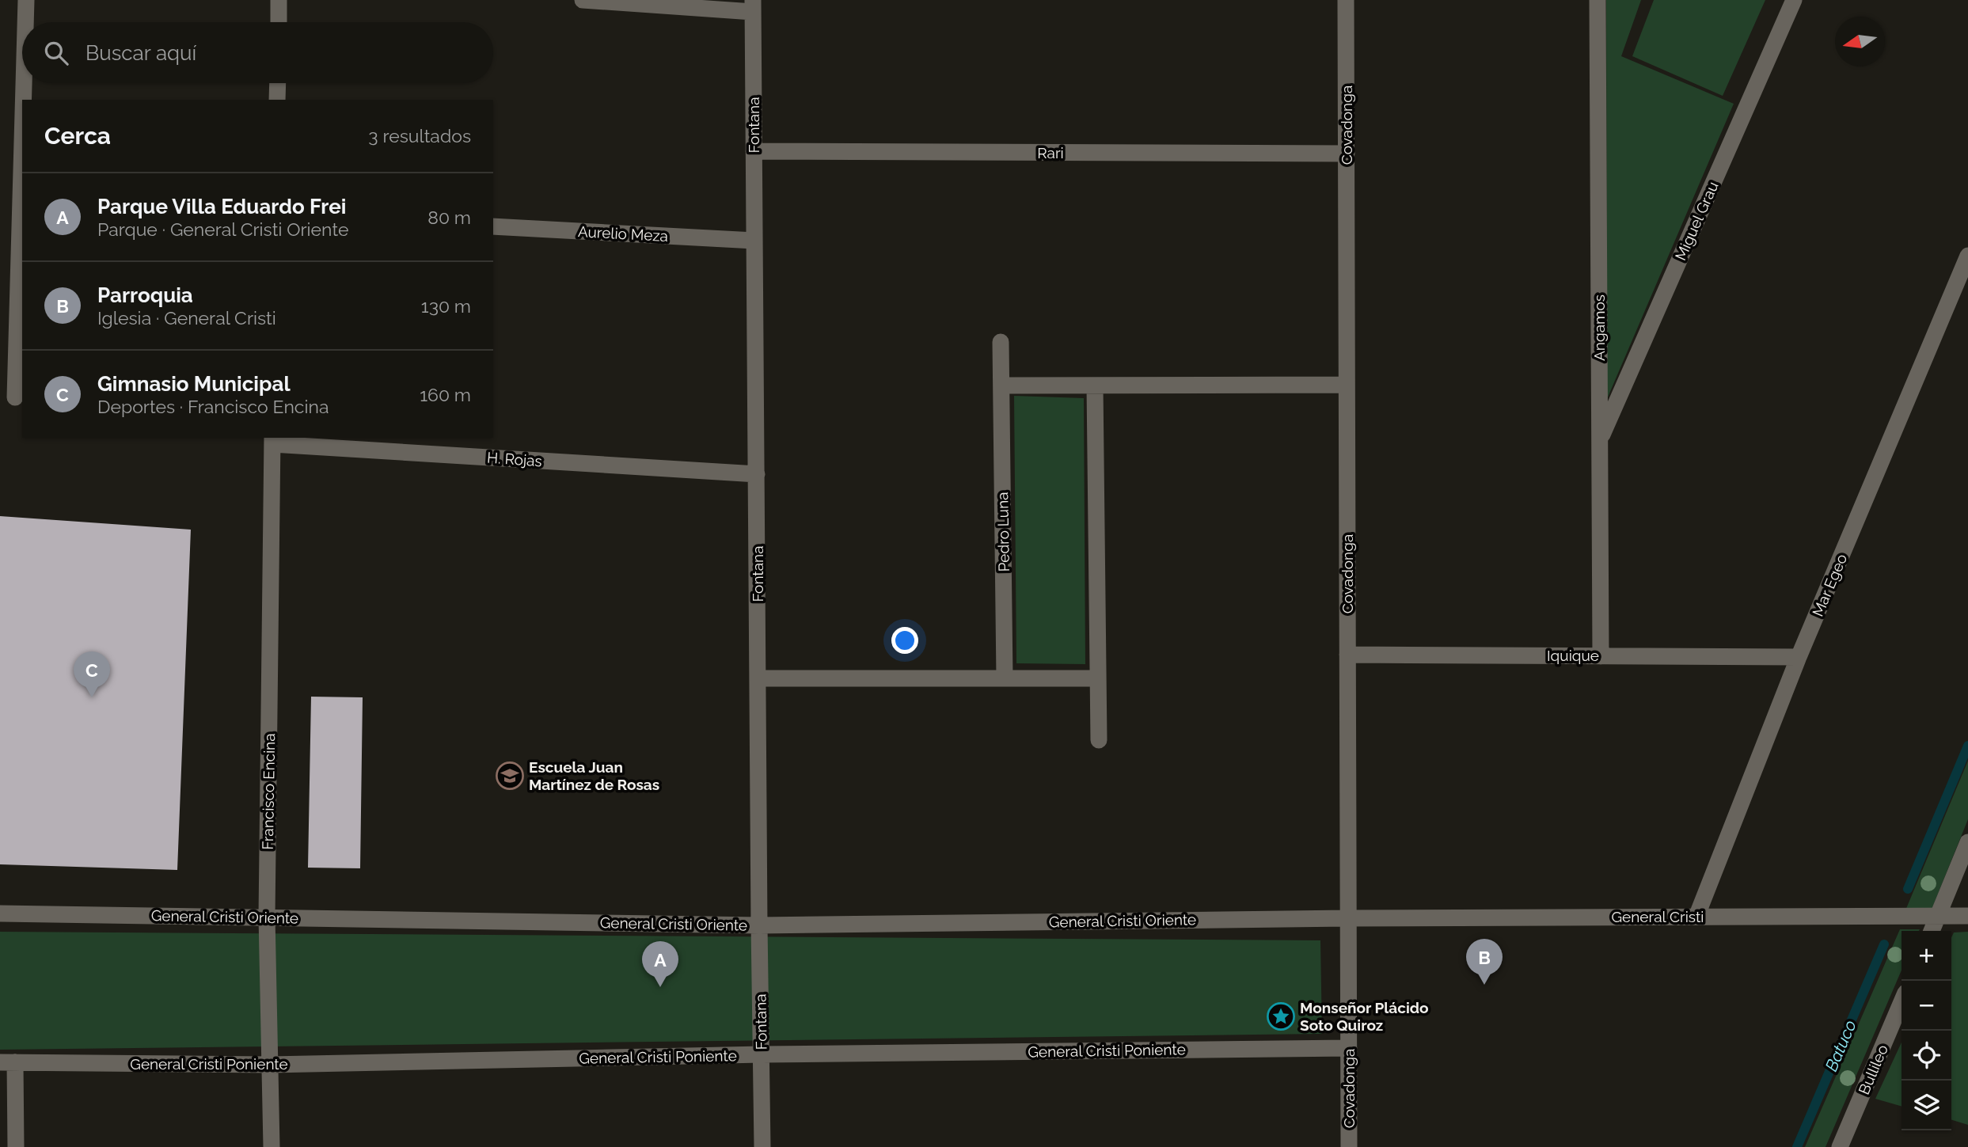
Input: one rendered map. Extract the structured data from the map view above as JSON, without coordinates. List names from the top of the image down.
{
  "streets": {
    "street": [
      "Fontana",
      "Covadonga",
      "Rari",
      "Miguel Grau",
      "Aurelio Meza",
      "Angamos",
      "H. Rojas",
      "Pedro Luna",
      "Mar Egeo",
      "Iquique",
      "Francisco Encina",
      "General Cristi Oriente",
      "General Cristi",
      "General Cristi Poniente",
      "Bullileo"
    ]
  },
  "crossings": [
    ["Fontana", "Rari"],
    ["Fontana", "Aurelio Meza"],
    ["Fontana", "H. Rojas"],
    ["Fontana", "General Cristi Oriente"],
    ["Fontana", "General Cristi Poniente"],
    ["Covadonga", "Rari"],
    ["Covadonga", "Iquique"],
    ["Covadonga", "General Cristi Oriente"],
    ["Covadonga", "General Cristi"],
    ["Covadonga", "General Cristi Poniente"],
    ["Miguel Grau", "Angamos"],
    ["Angamos", "Iquique"],
    ["H. Rojas", "Francisco Encina"],
    ["Mar Egeo", "Iquique"],
    ["Mar Egeo", "General Cristi"],
    ["Francisco Encina", "General Cristi Oriente"],
    ["Francisco Encina", "General Cristi Poniente"],
    ["General Cristi Oriente", "General Cristi"]
  ],
  "water": ["Batuco"],
  "places": {
    "school or university": ["Escuela Juan Martínez de Rosas"],
    "place": ["Monseñor Plácido Soto Quiroz"]
  },
  "north": "left",
  "page": {
    "search": "Buscar aquí",
    "heading": ["Cerca", "3 resultados"],
    "list": [
      {
        "mark": "A",
        "name": "Parque Villa Eduardo Frei",
        "note": "Parque · General Cristi Oriente",
        "value": "80 m"
      },
      {
        "mark": "B",
        "name": "Parroquia",
        "note": "Iglesia · General Cristi",
        "value": "130 m"
      },
      {
        "mark": "C",
        "name": "Gimnasio Municipal",
        "note": "Deportes · Francisco Encina",
        "value": "160 m"
      }
    ],
    "pins": ["C", "B", "A"],
    "map_buttons": ["+", "−"]
  }
}
